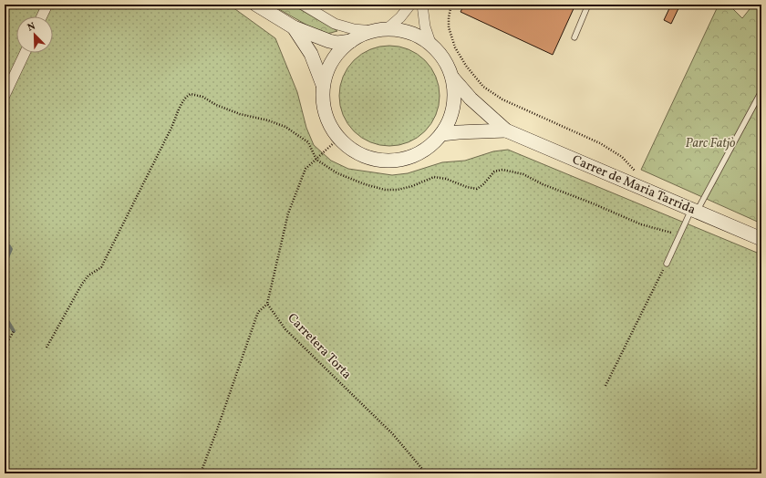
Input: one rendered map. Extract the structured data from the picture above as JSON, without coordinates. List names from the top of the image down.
{
  "streets": {
    "main road": ["Carrer de Maria Tarrida"],
    "path": ["Carretera Torta"]
  },
  "parks": ["Parc Fatjò"],
  "north": "top left"
}
